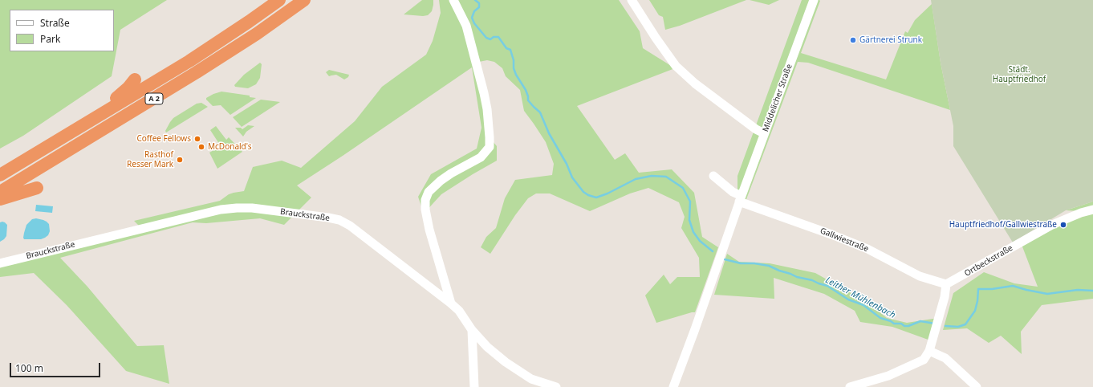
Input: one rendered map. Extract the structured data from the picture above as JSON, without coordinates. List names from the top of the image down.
{
  "streets": {
    "highway": ["A 2"],
    "street": [
      "Middelicher Straße",
      "Brauckstraße",
      "Gallwiestraße",
      "Ortbeckstraße"
    ]
  },
  "crossings": [
    ["Middelicher Straße", "Gallwiestraße"],
    ["Gallwiestraße", "Ortbeckstraße"]
  ],
  "water": ["Leither Mühlenbach"],
  "parks": ["Städt. Hauptfriedhof"],
  "places": [
    "Gärtnerei Strunk",
    "Coffee Fellows",
    "McDonald's",
    "Rasthof Resser Mark",
    "Hauptfriedhof/Gallwiestraße"
  ],
  "legend": ["Straße", "Park"],
  "scale_bar": "100 m"
}
